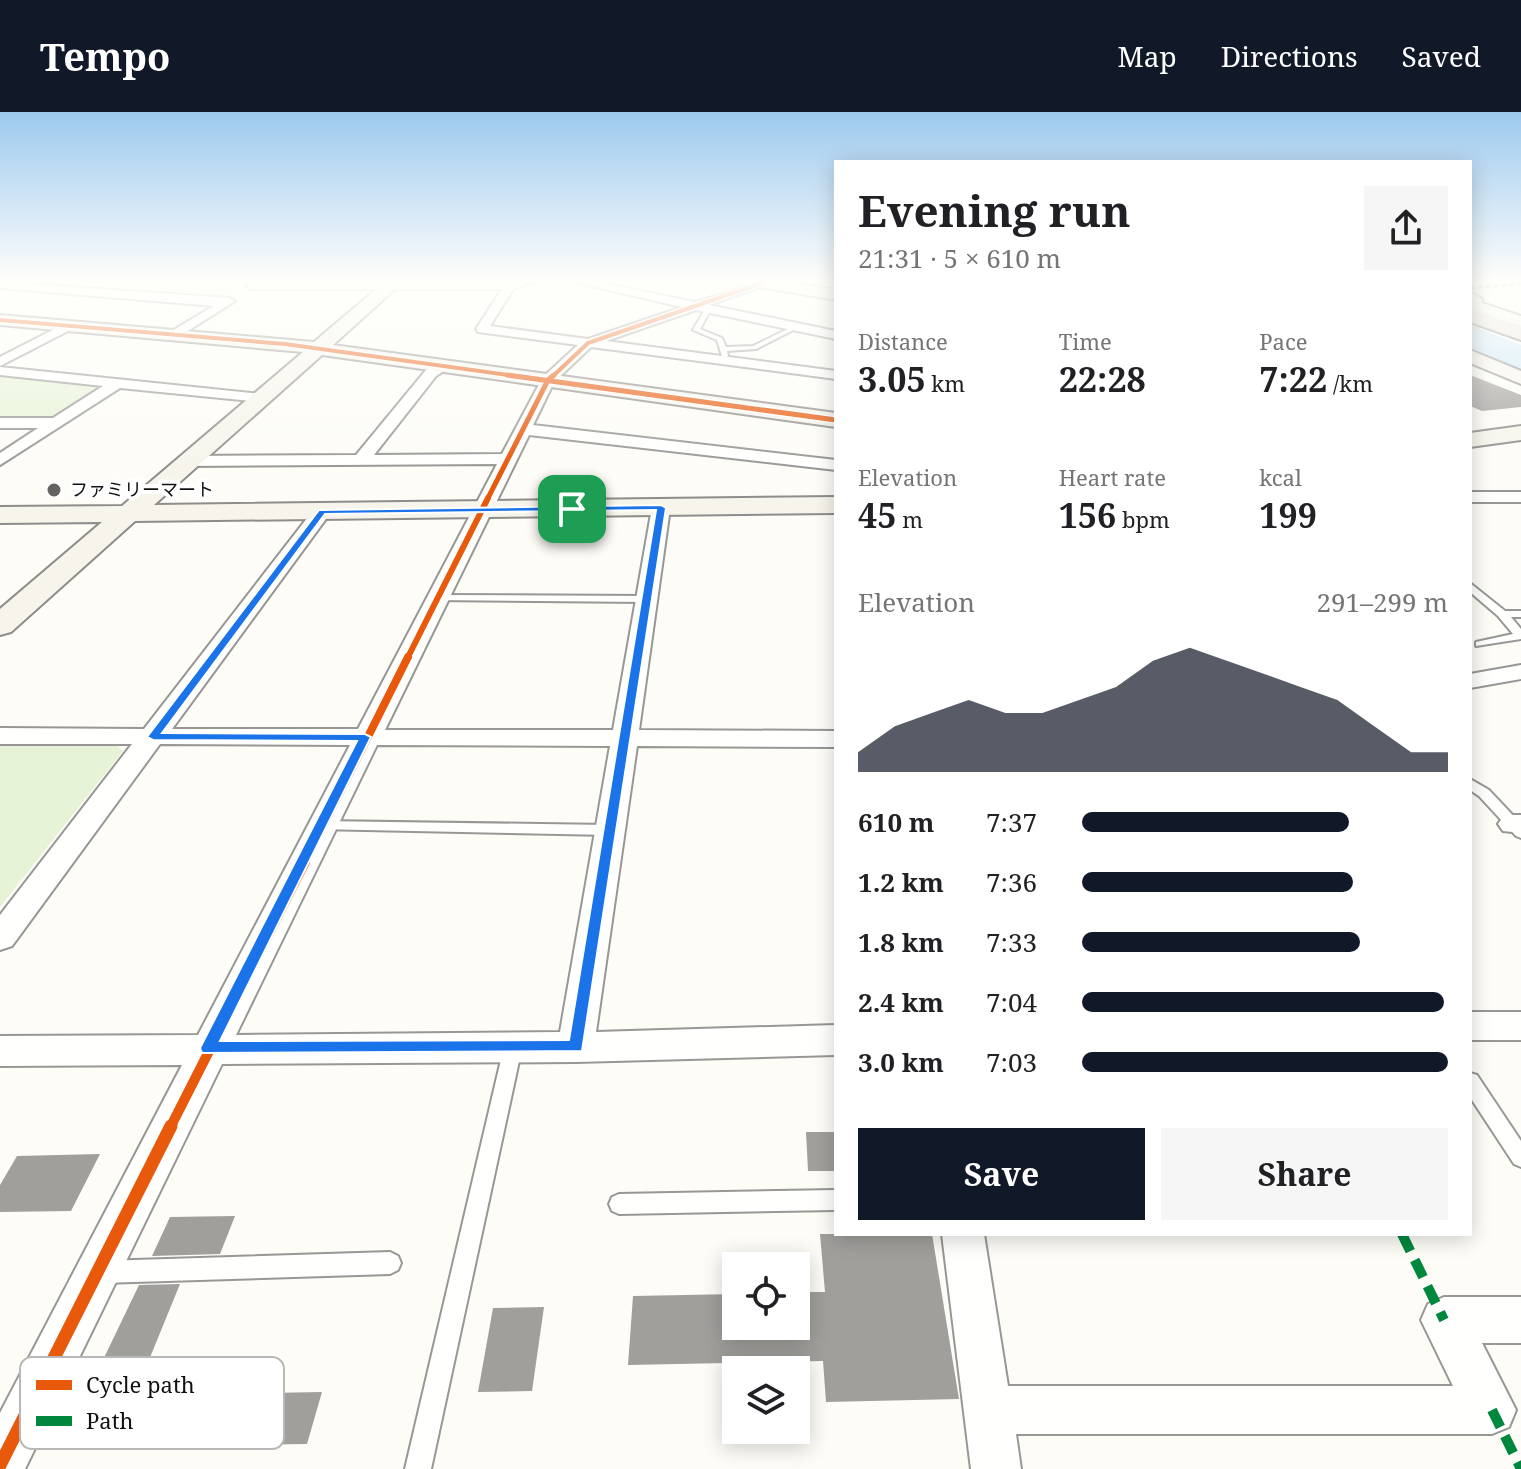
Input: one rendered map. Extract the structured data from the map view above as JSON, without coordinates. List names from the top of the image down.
{
  "places": ["ファミリーマート"],
  "legend": ["Cycle path", "Path"],
  "page": {
    "header": "Tempo",
    "nav": ["Map", "Directions", "Saved"],
    "heading": ["Evening run", "21:31 · 5 × 610 m"],
    "stats": [
      ["Distance", "3.05 km"],
      ["Time", "22:28"],
      ["Pace", "7:22 /km"],
      ["Elevation", "45 m"],
      ["Heart rate", "156 bpm"],
      ["kcal", "199"]
    ],
    "chart": ["Elevation", "291–299 m"],
    "list": [
      {
        "name": "610 m",
        "note": "7:37"
      },
      {
        "name": "1.2 km",
        "note": "7:36"
      },
      {
        "name": "1.8 km",
        "note": "7:33"
      },
      {
        "name": "2.4 km",
        "note": "7:04"
      },
      {
        "name": "3.0 km",
        "note": "7:03"
      }
    ],
    "buttons": ["Save", "Share"]
  }
}
